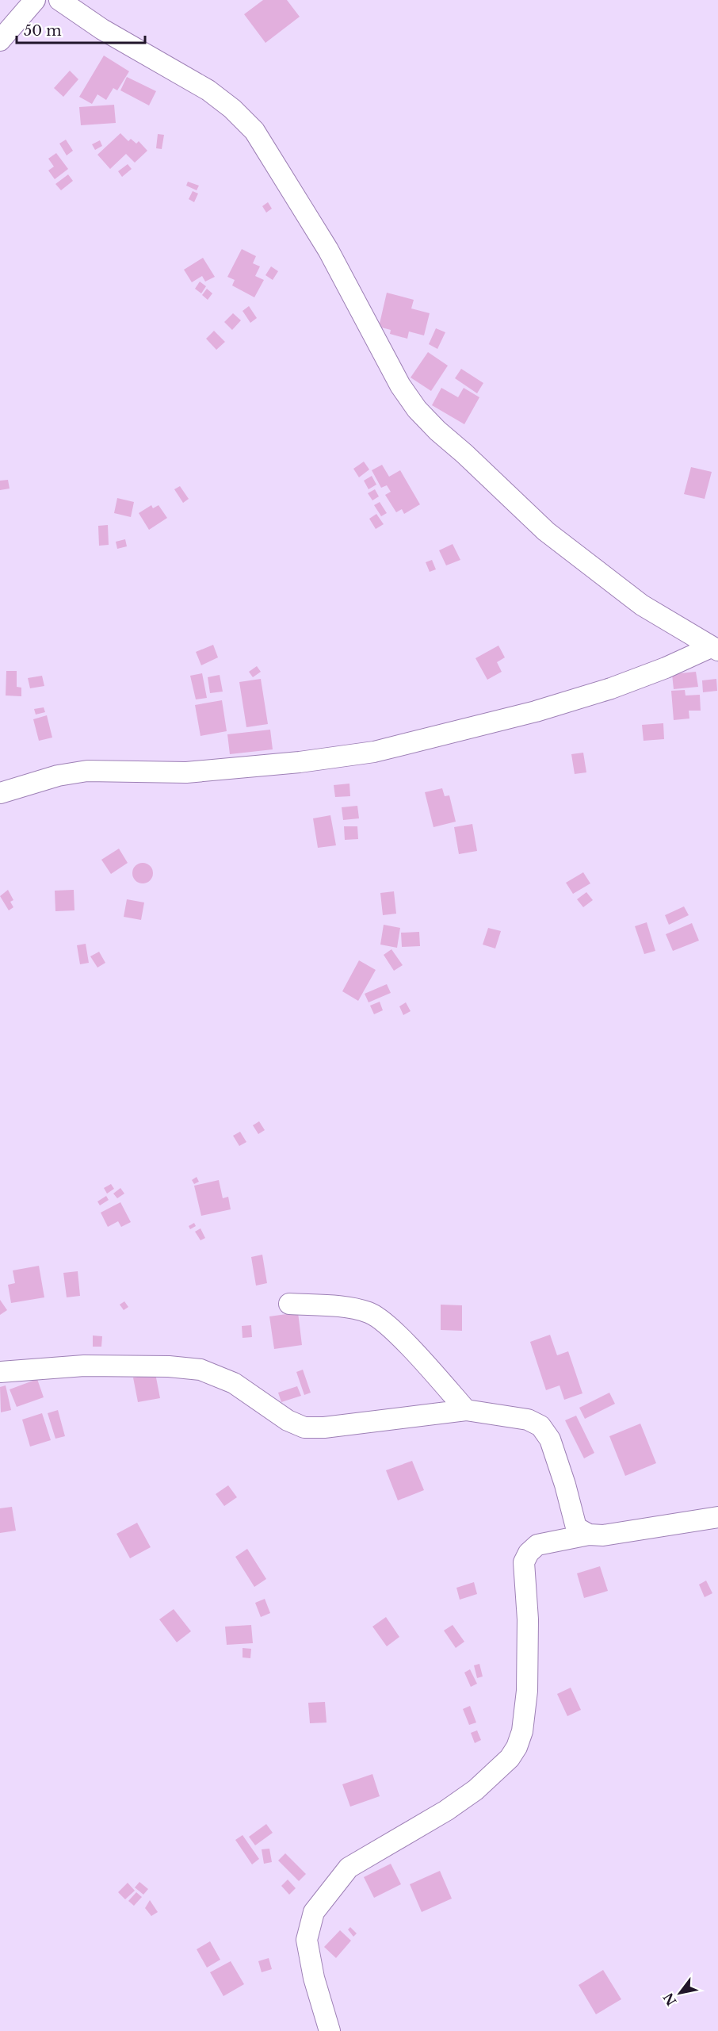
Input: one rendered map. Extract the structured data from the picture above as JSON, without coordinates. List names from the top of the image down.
{
  "scale_bar": "50 m",
  "north": "bottom left"
}
